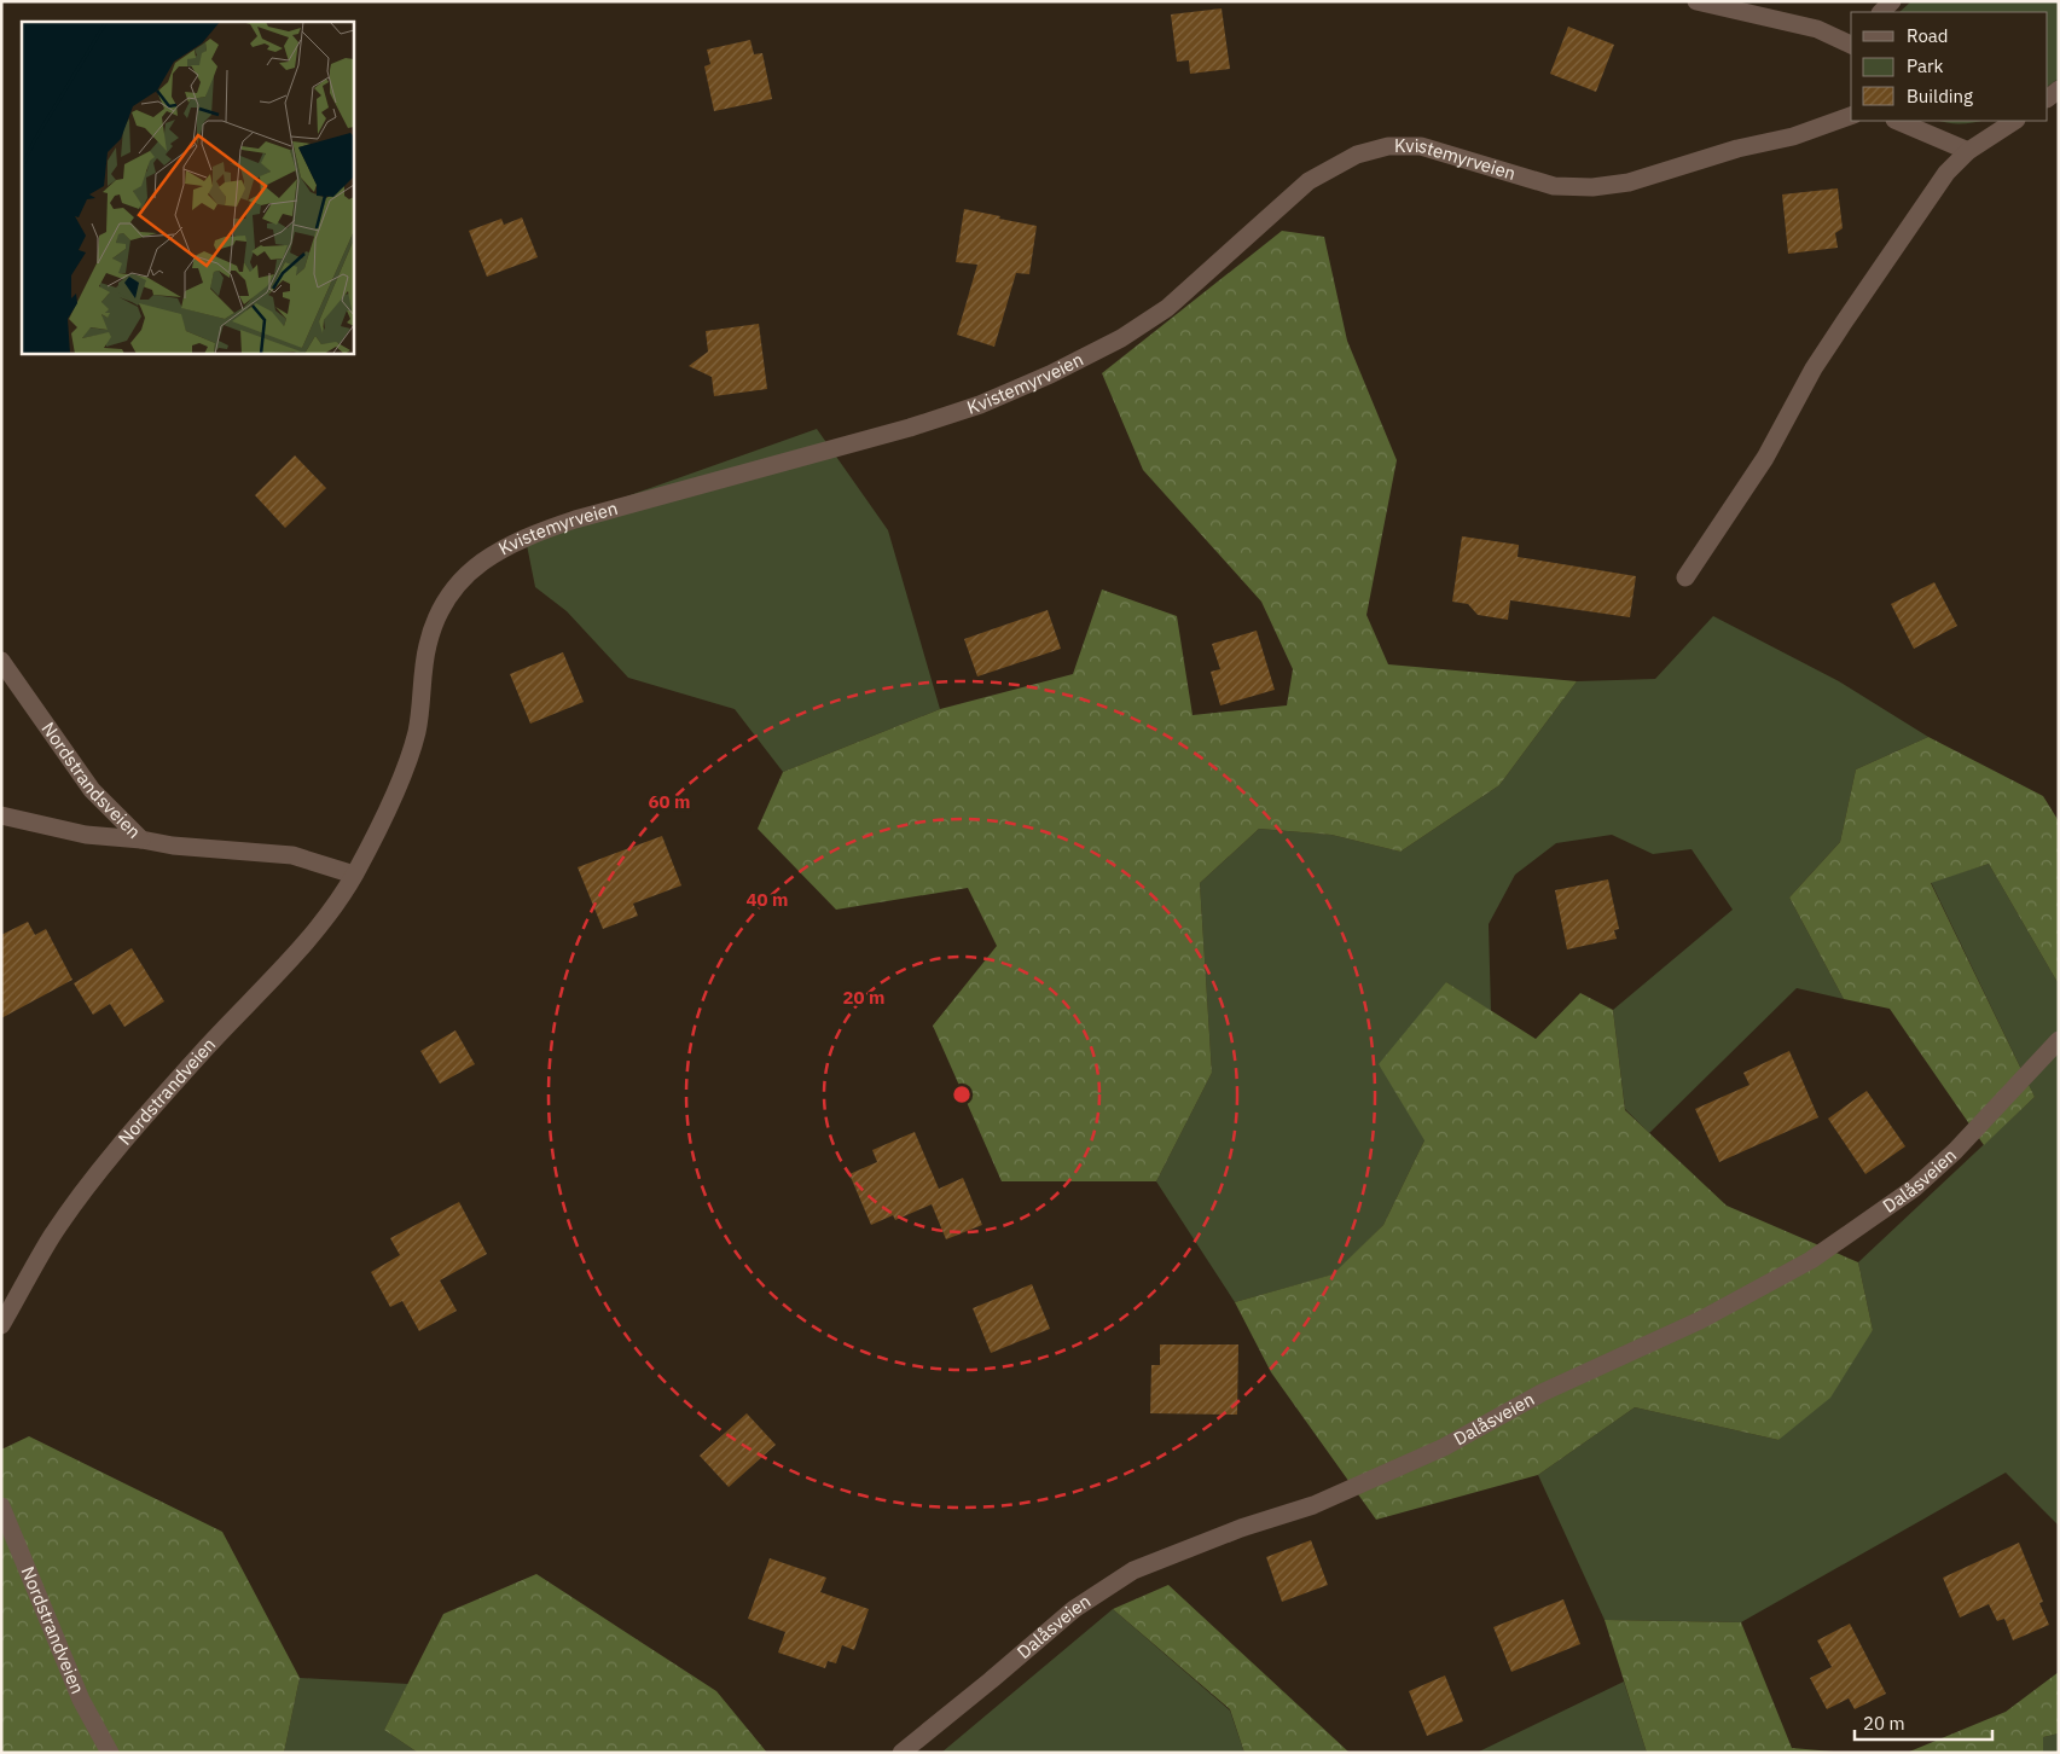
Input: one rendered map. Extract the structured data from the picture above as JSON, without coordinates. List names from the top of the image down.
{
  "streets": {
    "street": [
      "Kvistemyrveien",
      "Nordstrandsveien",
      "Nordstrandveien",
      "Dalåsveien"
    ]
  },
  "crossings": [
    ["Kvistemyrveien", "Nordstrandsveien"],
    ["Kvistemyrveien", "Nordstrandveien"],
    ["Nordstrandsveien", "Nordstrandveien"]
  ],
  "legend": ["Road", "Park", "Building"],
  "scale_bar": "20 m",
  "rings": ["60 m", "40 m", "20 m"]
}
